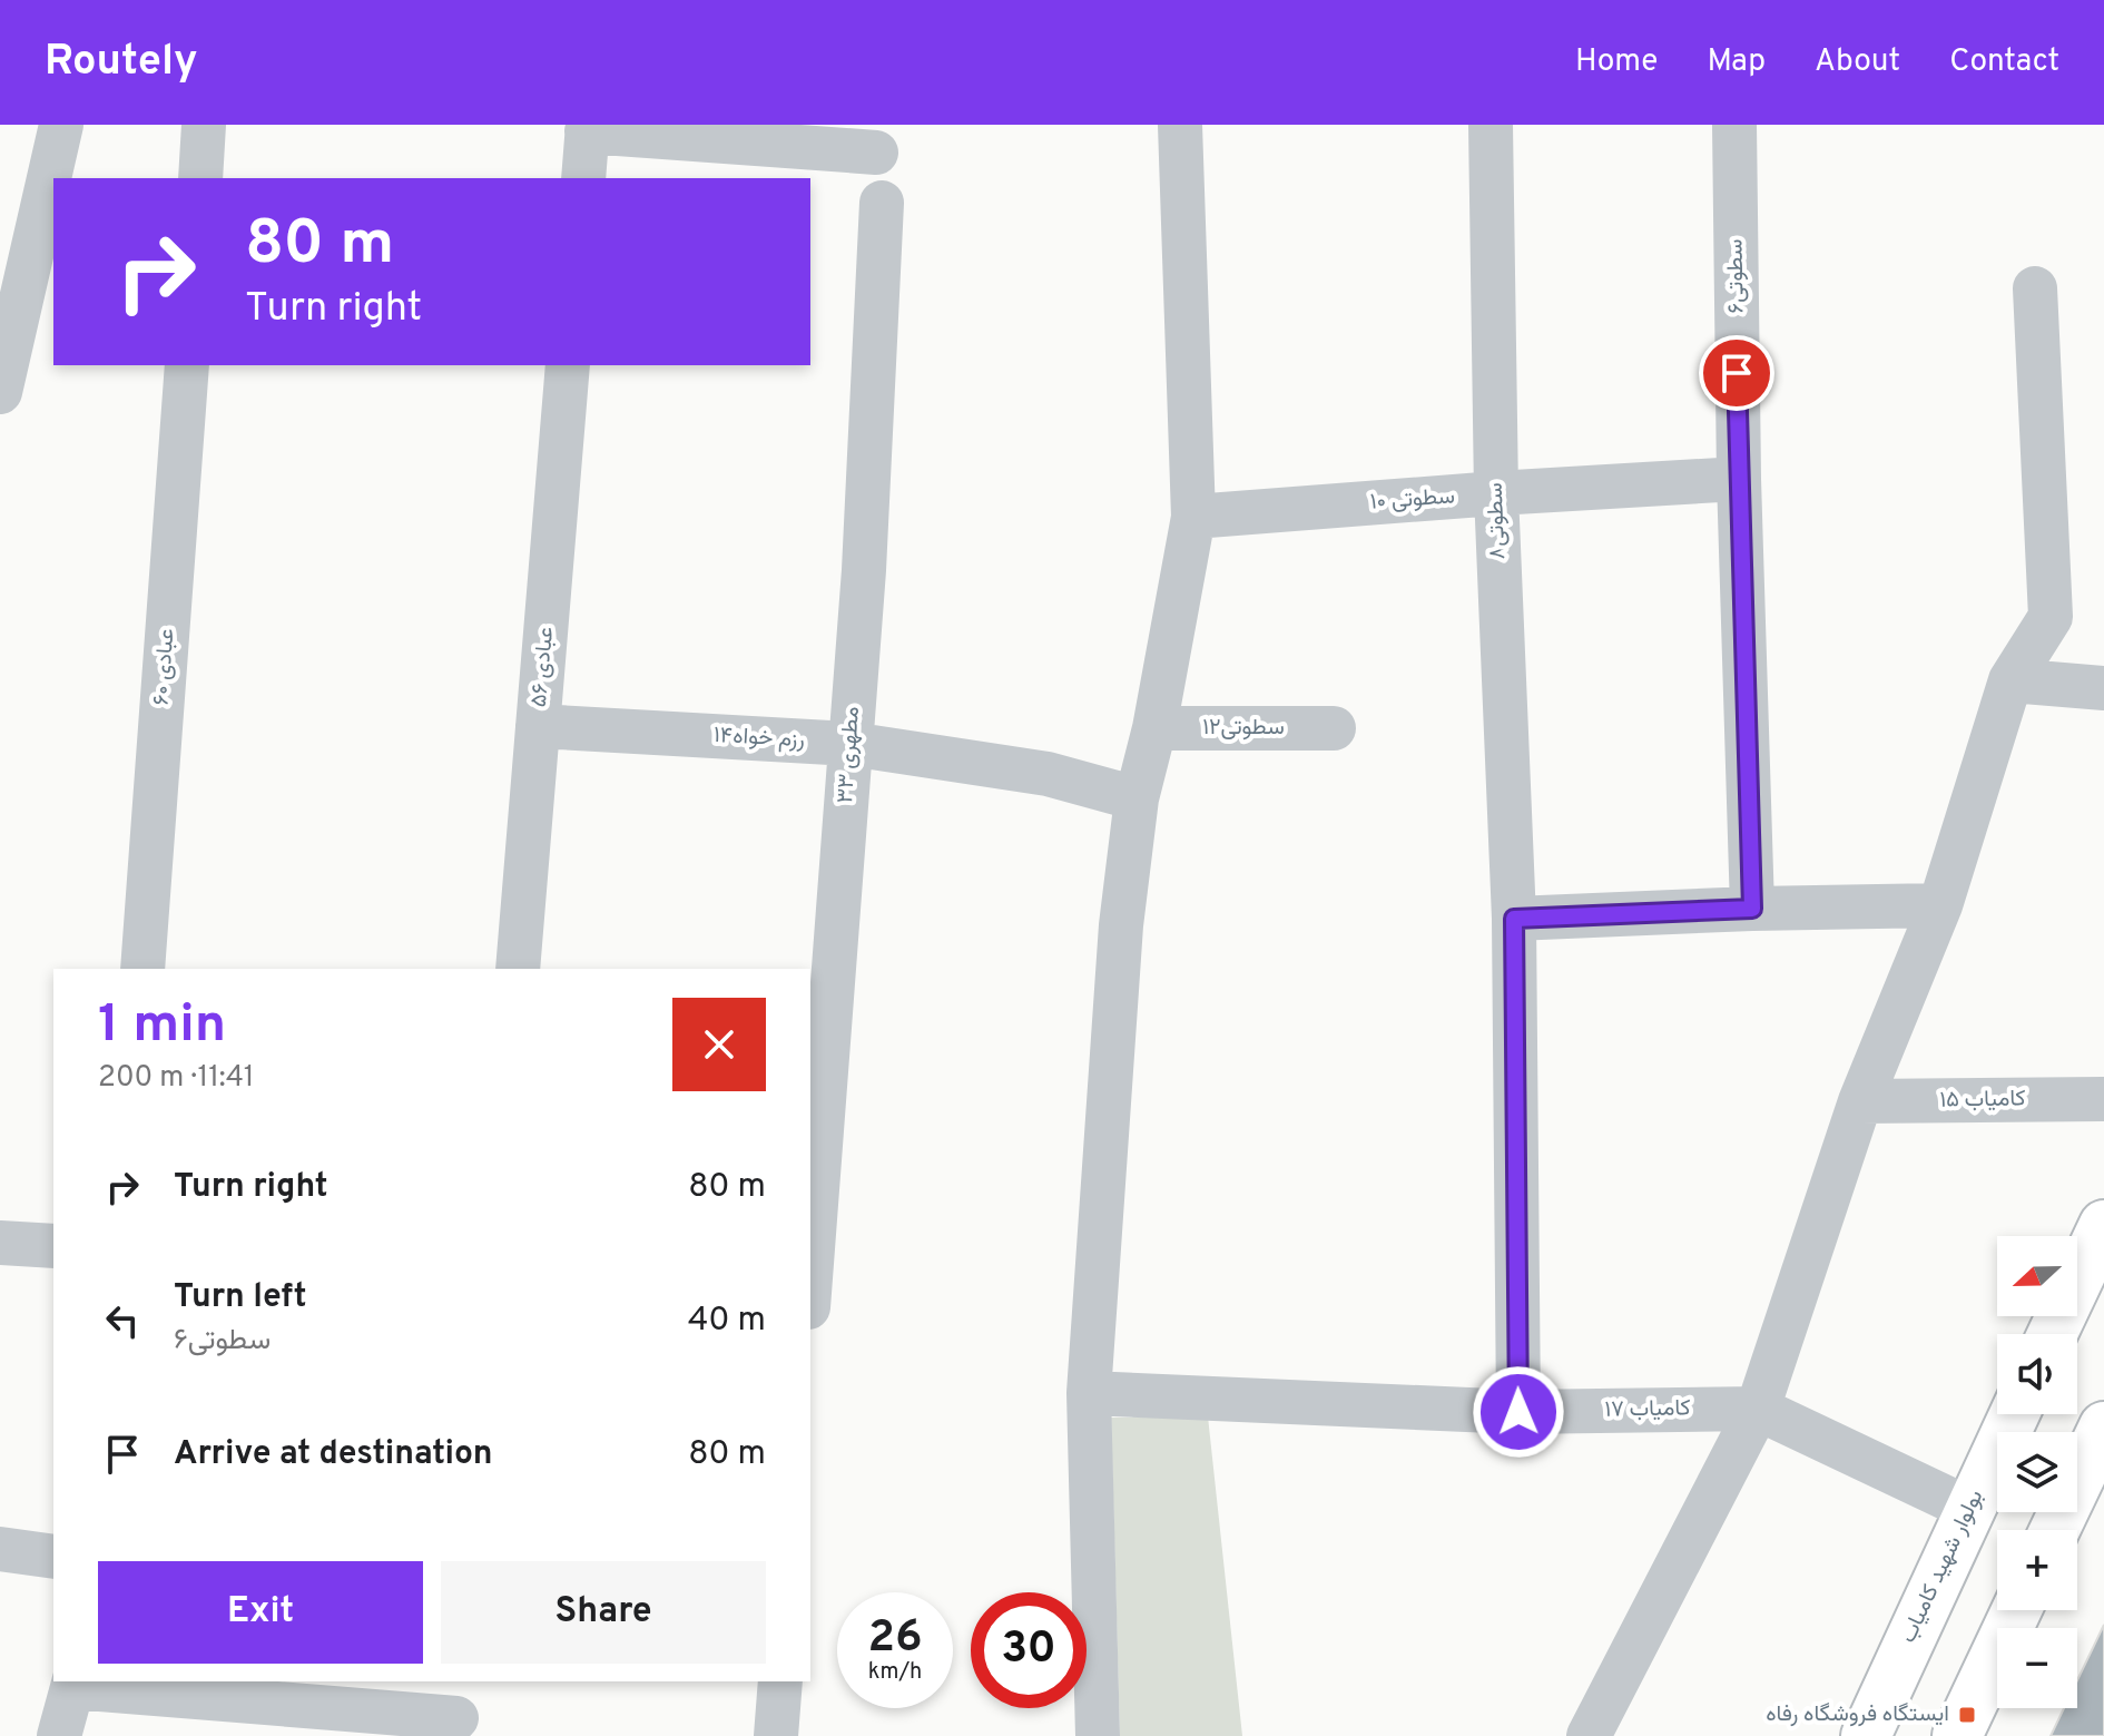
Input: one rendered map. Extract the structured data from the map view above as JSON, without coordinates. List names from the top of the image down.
{
  "streets": {
    "main road": ["بولوار شهید کامیاب"],
    "street": [
      "سطوتی۶",
      "سطوتی ۱۰",
      "سطوتی۸",
      "عبادی ۶۰",
      "عبادی ۵۶",
      "سطوتی۱۲",
      "رزم خواه۱۴",
      "مطهری ۳۳",
      "کامیاب ۱۵",
      "کامیاب ۱۷"
    ]
  },
  "crossings": [
    ["سطوتی۶", "سطوتی ۱۰"],
    ["سطوتی ۱۰", "سطوتی۸"],
    ["سطوتی۸", "کامیاب ۱۷"],
    ["عبادی ۵۶", "رزم خواه۱۴"],
    ["رزم خواه۱۴", "مطهری ۳۳"],
    ["کامیاب ۱۷", "بولوار شهید کامیاب"]
  ],
  "places": {
    "transit": ["ایستگاه فروشگاه رفاه"]
  },
  "north": "left",
  "page": {
    "header": "Routely",
    "nav": [
      "Home",
      "Map",
      "About",
      "Contact"
    ],
    "turn": ["80 m", "Turn right"],
    "heading": ["1 min", "200 m · 11:41"],
    "list": [
      {
        "name": "Turn right",
        "value": "80 m"
      },
      {
        "name": "Turn left",
        "note": "سطوتی۶",
        "value": "40 m"
      },
      {
        "name": "Arrive at destination",
        "value": "80 m"
      }
    ],
    "map_buttons": ["+", "−"],
    "buttons": ["Exit", "Share"],
    "speed": "26 km/h",
    "limit": "30"
  }
}
